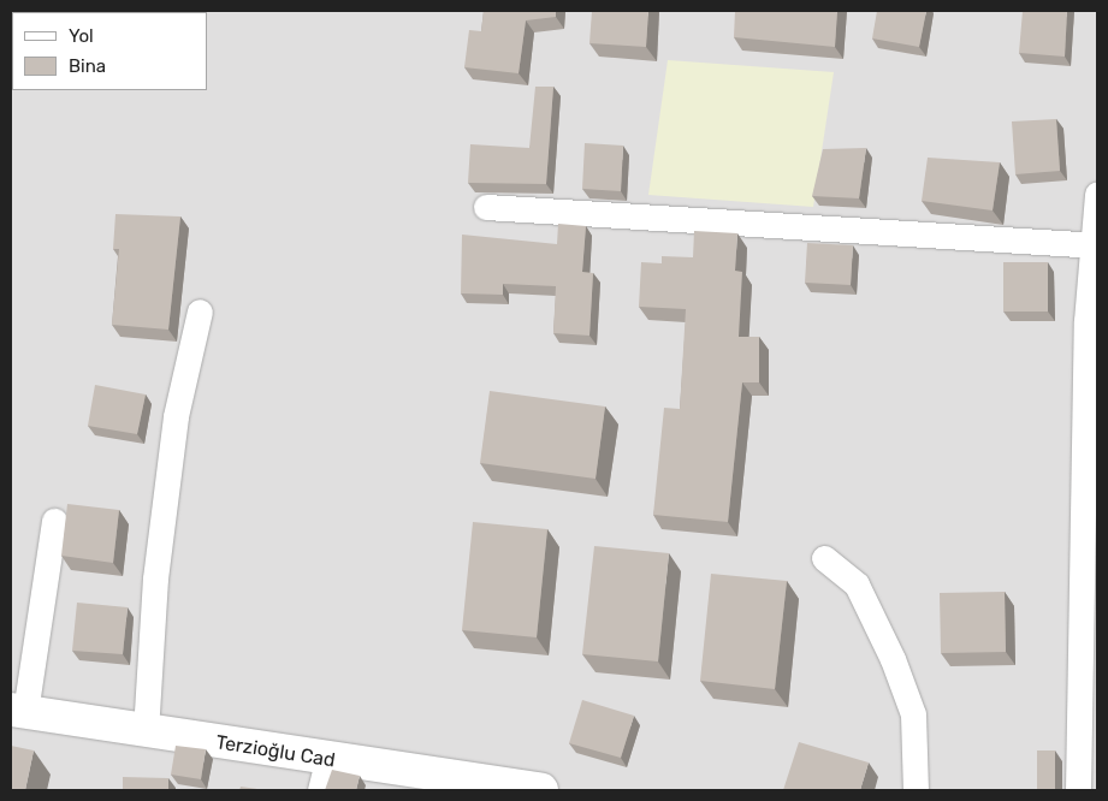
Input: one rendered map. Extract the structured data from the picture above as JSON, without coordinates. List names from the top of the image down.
{
  "streets": {
    "street": ["Terzioğlu Cad"]
  },
  "legend": ["Yol", "Bina"]
}
